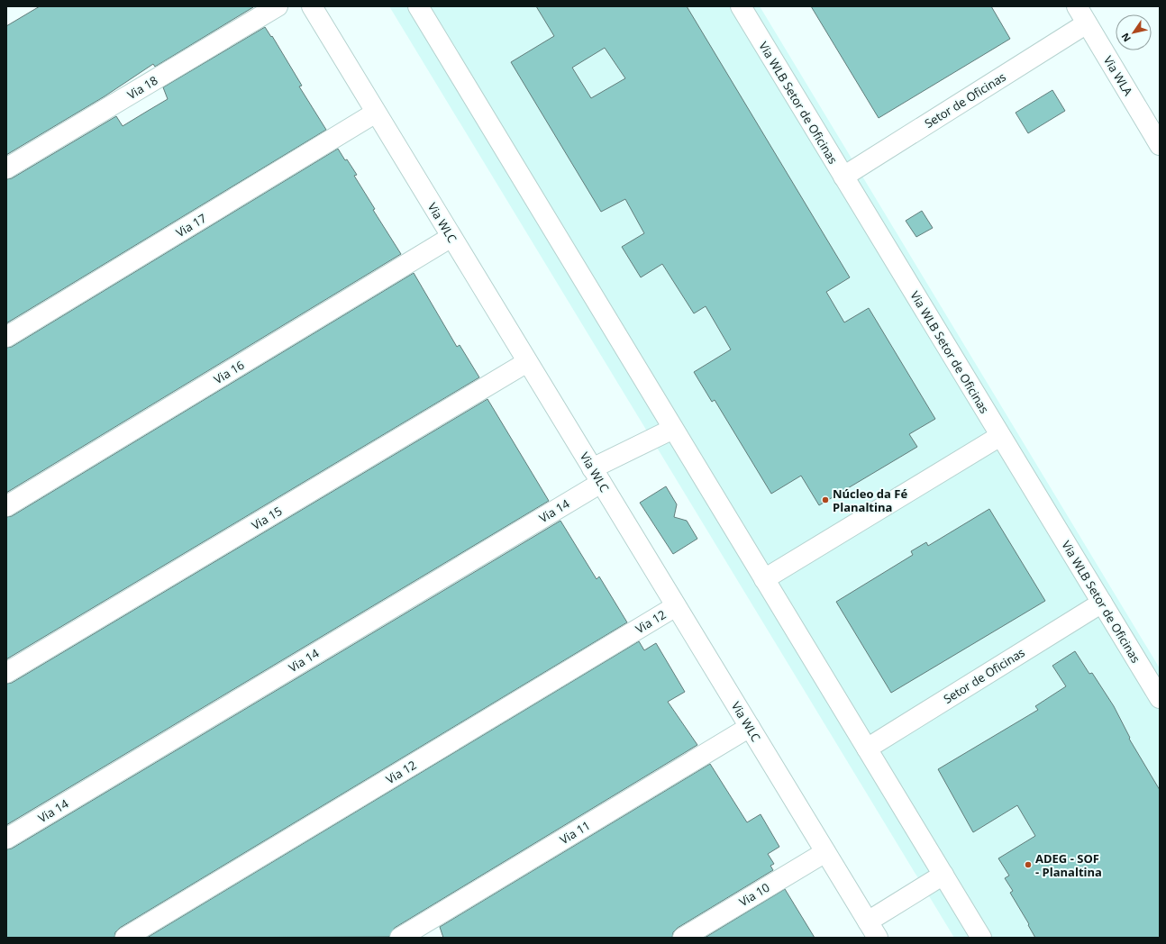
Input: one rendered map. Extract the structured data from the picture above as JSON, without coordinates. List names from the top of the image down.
{
  "streets": {
    "street": [
      "Via WLA",
      "Via 18",
      "Setor de Oficinas",
      "Via WLB Setor de Oficinas",
      "Via WLC",
      "Via 17",
      "Via 16",
      "Via 14",
      "Via 15",
      "Via 12",
      "Via 11",
      "Via 10"
    ]
  },
  "crossings": [
    ["Via WLA", "Setor de Oficinas"],
    ["Setor de Oficinas", "Via WLB Setor de Oficinas"],
    ["Via WLC", "Via 17"],
    ["Via WLC", "Via 16"],
    ["Via WLC", "Via 14"],
    ["Via WLC", "Via 15"],
    ["Via WLC", "Via 12"],
    ["Via WLC", "Via 11"],
    ["Via WLC", "Via 10"]
  ],
  "places": ["Núcleo da Fé Planaltina", "ADEG - SOF - Planaltina"],
  "north": "bottom left"
}
